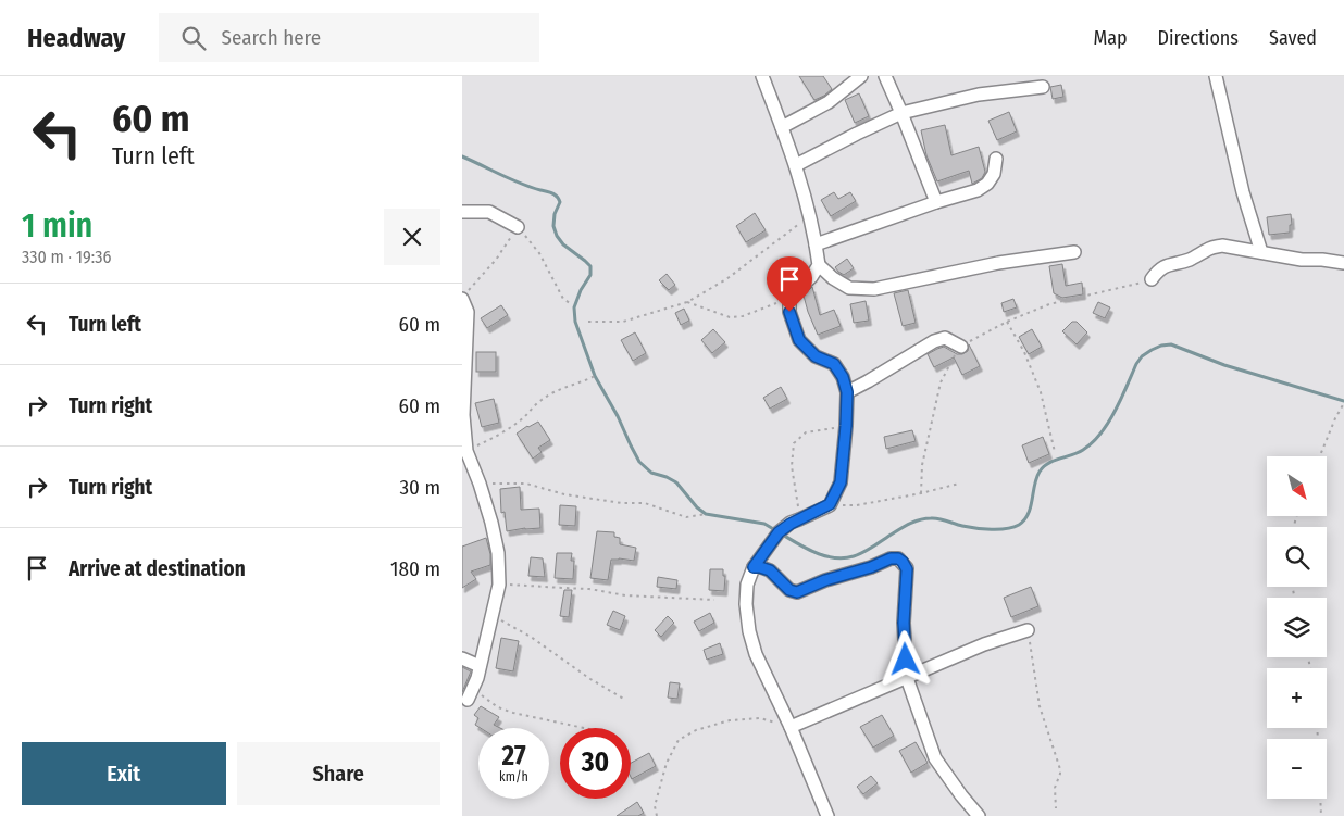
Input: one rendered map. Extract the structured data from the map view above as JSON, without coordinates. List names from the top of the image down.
{
  "north": "bottom right",
  "page": {
    "header": "Headway",
    "search": "Search here",
    "nav": ["Map", "Directions", "Saved"],
    "turn": ["60 m", "Turn left"],
    "heading": ["1 min", "330 m · 19:36"],
    "list": [
      {
        "name": "Turn left",
        "value": "60 m"
      },
      {
        "name": "Turn right",
        "value": "60 m"
      },
      {
        "name": "Turn right",
        "value": "30 m"
      },
      {
        "name": "Arrive at destination",
        "value": "180 m"
      }
    ],
    "map_buttons": ["+", "−"],
    "speed": "27 km/h",
    "limit": "30",
    "buttons": ["Exit", "Share"]
  }
}
